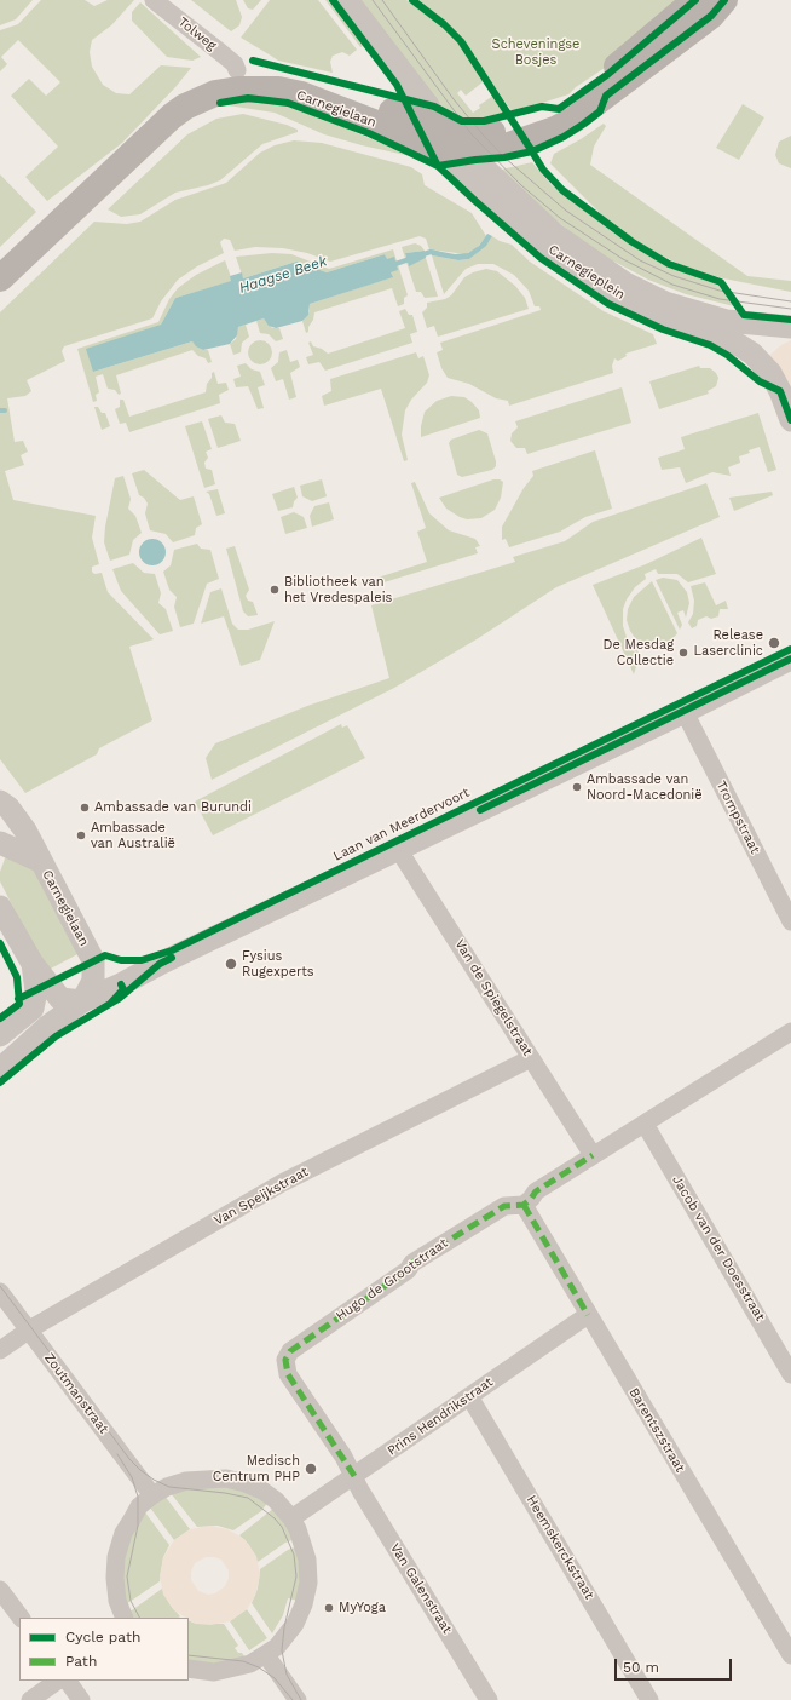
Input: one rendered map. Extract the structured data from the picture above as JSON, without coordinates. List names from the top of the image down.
{
  "streets": {
    "main road": ["Carnegielaan"],
    "street": [
      "Tolweg",
      "Carnegieplein",
      "Trompstraat",
      "Laan van Meerdervoort",
      "Van de Spiegelstraat",
      "Van Speijkstraat",
      "Jacob van der Doesstraat",
      "Hugo de Grootstraat",
      "Zoutmanstraat",
      "Prins Hendrikstraat",
      "Barentszstraat",
      "Heemskerckstraat",
      "Van Galenstraat"
    ]
  },
  "crossings": [
    ["Tolweg", "Carnegielaan"],
    ["Carnegielaan", "Carnegieplein"],
    ["Carnegielaan", "Laan van Meerdervoort"],
    ["Trompstraat", "Laan van Meerdervoort"],
    ["Laan van Meerdervoort", "Van de Spiegelstraat"],
    ["Van de Spiegelstraat", "Van Speijkstraat"],
    ["Van Speijkstraat", "Zoutmanstraat"],
    ["Hugo de Grootstraat", "Prins Hendrikstraat"],
    ["Hugo de Grootstraat", "Barentszstraat"],
    ["Hugo de Grootstraat", "Van Galenstraat"],
    ["Prins Hendrikstraat", "Barentszstraat"],
    ["Prins Hendrikstraat", "Heemskerckstraat"],
    ["Prins Hendrikstraat", "Van Galenstraat"]
  ],
  "water": ["Haagse Beek"],
  "parks": ["Scheveningse Bosjes"],
  "places": [
    "Bibliotheek van het Vredespaleis",
    "Release Laserclinic",
    "De Mesdag Collectie",
    "Ambassade van Noord-Macedonië",
    "Ambassade van Burundi",
    "Ambassade van Australië",
    "Fysius Rugexperts",
    "Medisch Centrum PHP",
    "MyYoga"
  ],
  "legend": ["Cycle path", "Path"],
  "scale_bar": "50 m"
}
